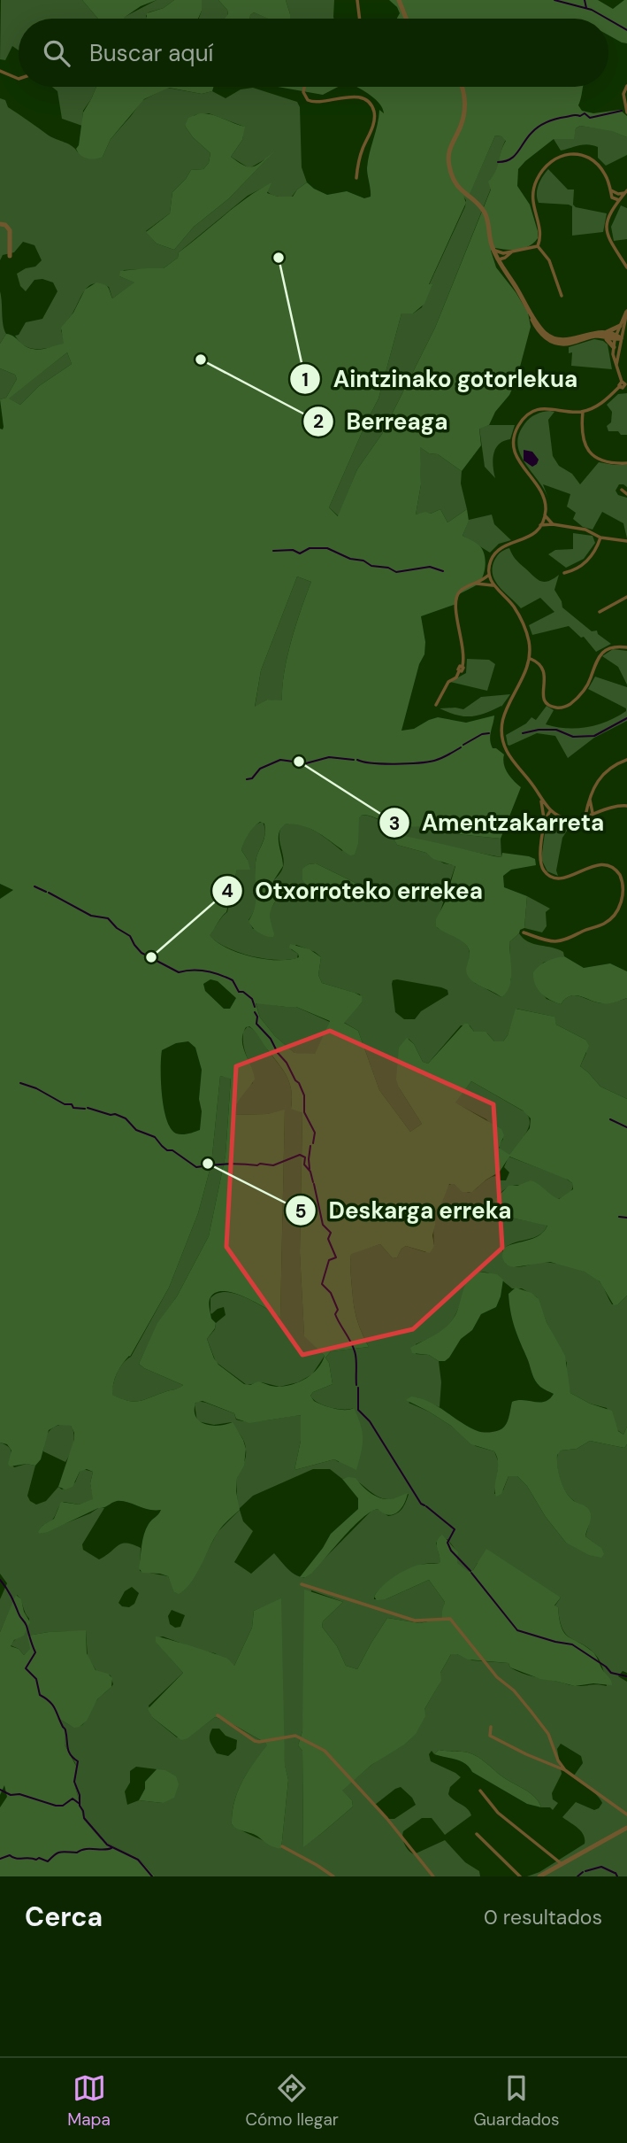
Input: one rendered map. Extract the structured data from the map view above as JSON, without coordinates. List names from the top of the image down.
{
  "places": [
    "Aintzinako gotorlekua",
    "Berreaga",
    "Amentzakarreta",
    "Otxorroteko errekea",
    "Deskarga erreka"
  ],
  "page": {
    "search": "Buscar aquí",
    "heading": ["Cerca", "0 resultados"],
    "nav": ["Mapa", "Cómo llegar", "Guardados"]
  }
}
